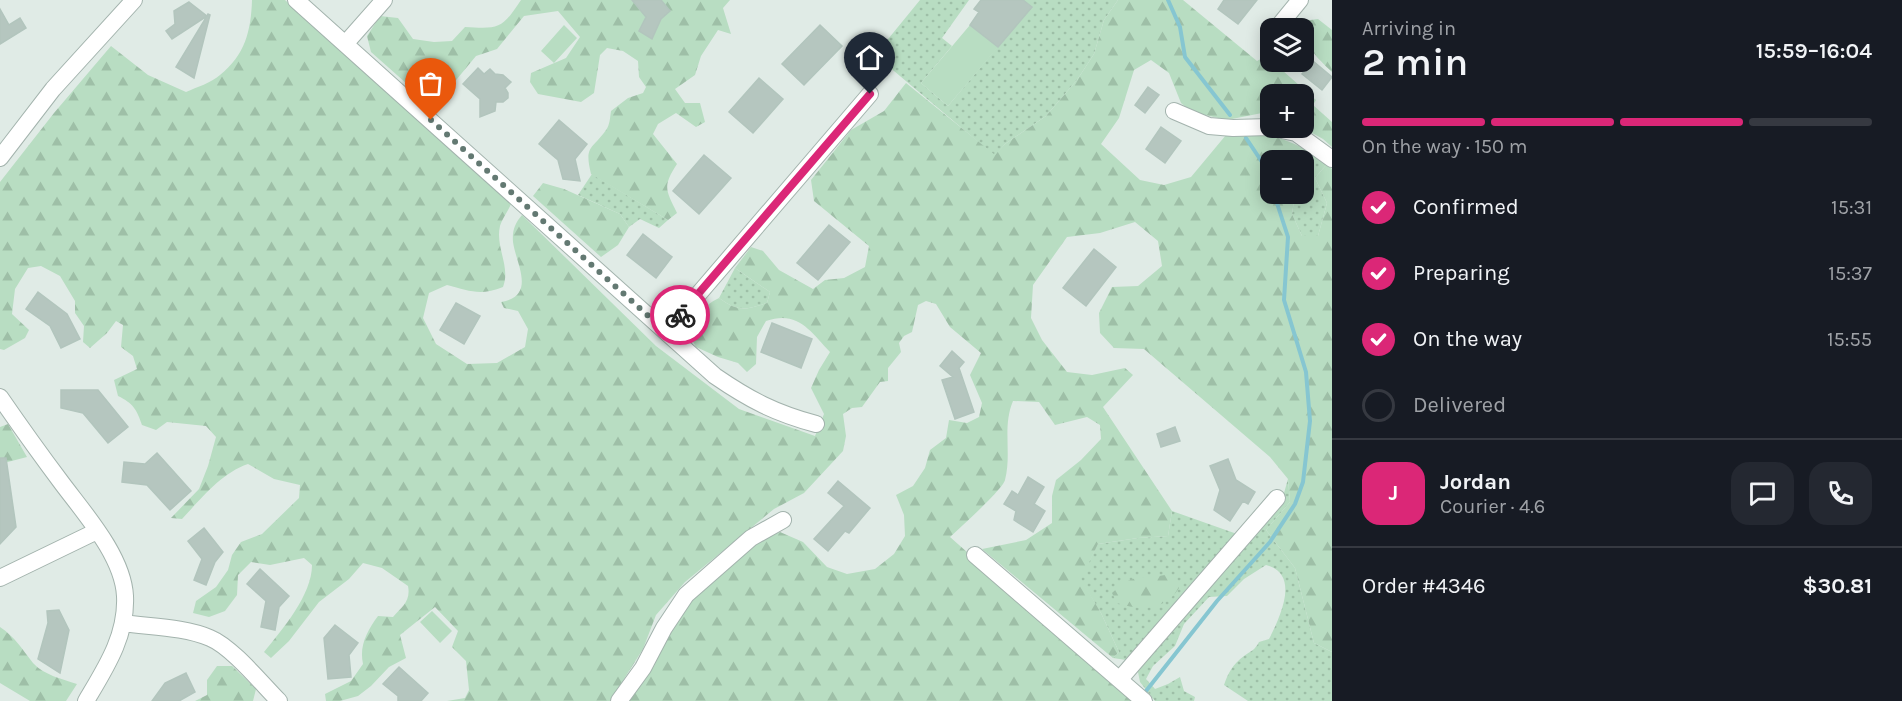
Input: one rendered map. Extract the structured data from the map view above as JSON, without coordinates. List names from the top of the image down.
{
  "page": {
    "heading": ["2 min", "Arriving in", "15:59–16:04"],
    "panel": [
      "Jordan",
      "Courier · 4.6",
      "Order #4346",
      "$30.81"
    ],
    "map_buttons": ["+", "−"],
    "bar": "On the way · 150 m",
    "list": [
      ["Confirmed", "15:31"],
      ["Preparing", "15:37"],
      ["On the way", "15:55"],
      "Delivered"
    ],
    "round": "J"
  }
}
